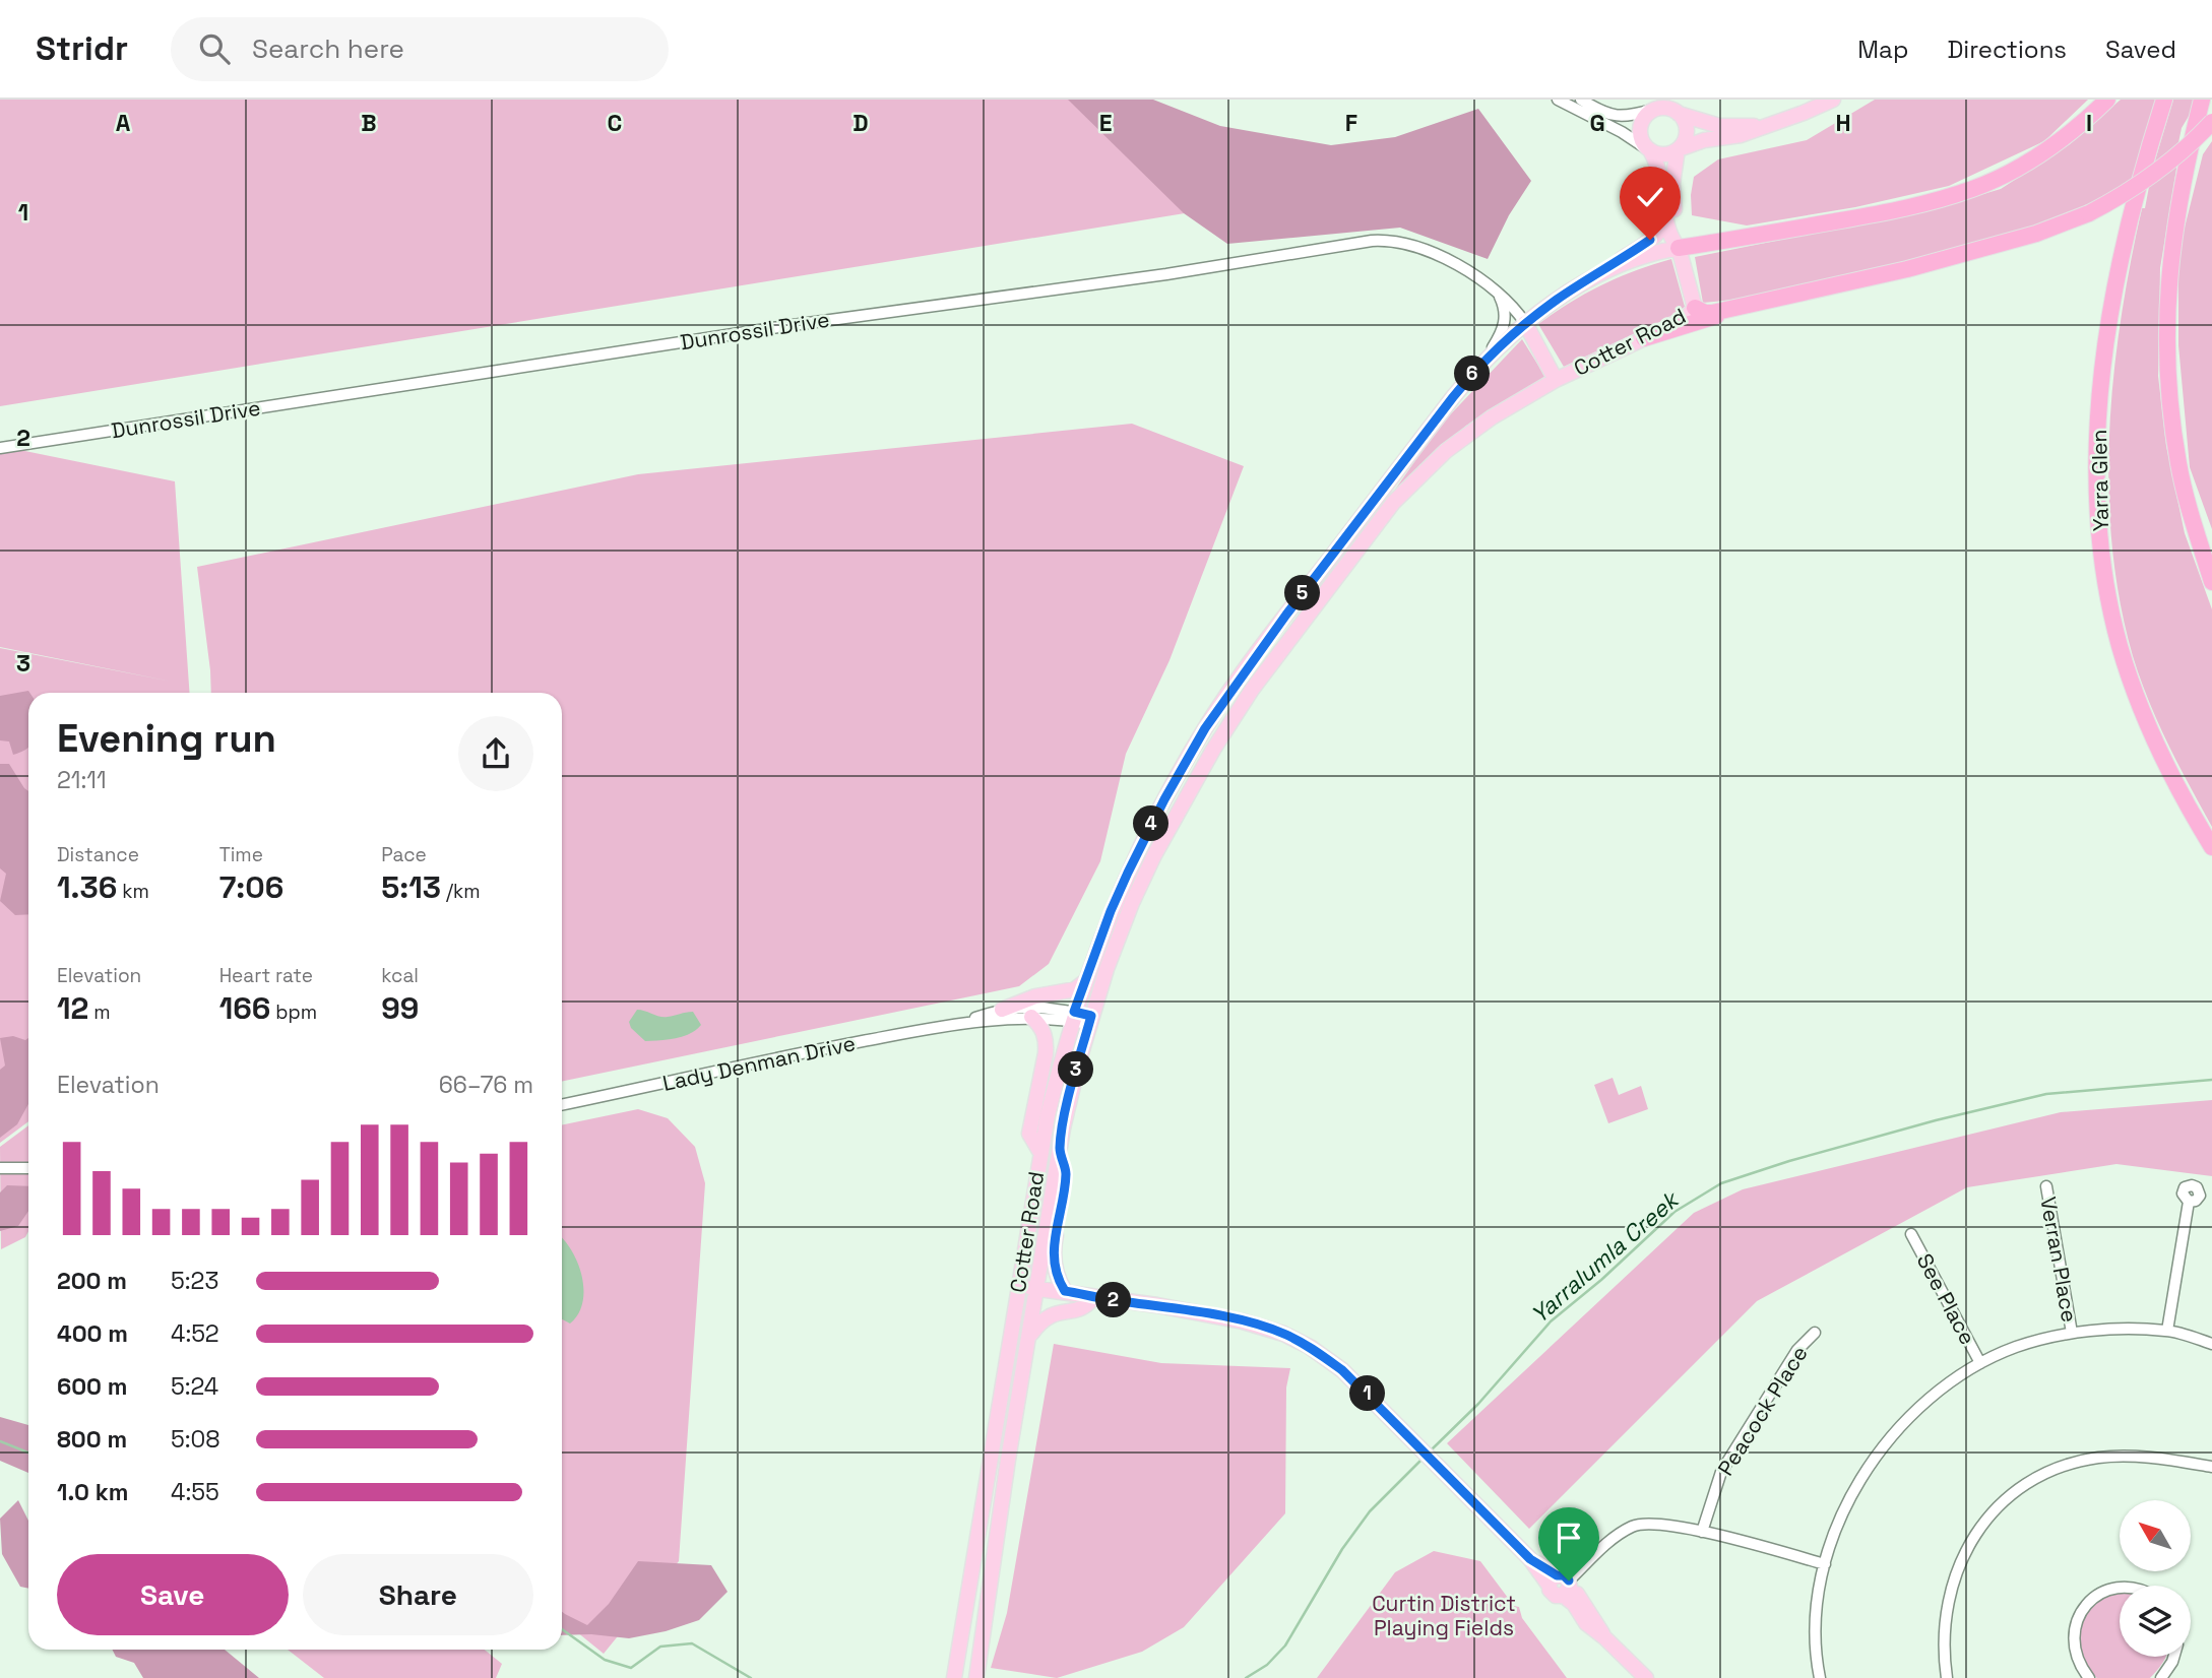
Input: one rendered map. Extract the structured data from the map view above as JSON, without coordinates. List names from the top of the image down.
{
  "streets": {
    "highway": ["Yarra Glen"],
    "main road": ["Cotter Road"],
    "street": [
      "Dunrossil Drive",
      "Lady Denman Drive",
      "Verran Place",
      "See Place",
      "Peacock Place"
    ]
  },
  "crossings": [
    ["Dunrossil Drive", "Cotter Road"],
    ["Cotter Road", "Lady Denman Drive"]
  ],
  "water": ["Yarralumla Creek"],
  "parks": ["Curtin District Playing Fields"],
  "north": "top left",
  "page": {
    "header": "Stridr",
    "search": "Search here",
    "nav": ["Map", "Directions", "Saved"],
    "pins": [
      "6",
      "5",
      "4",
      "3",
      "2",
      "1"
    ],
    "heading": ["Evening run", "21:11"],
    "stats": [
      ["Distance", "1.36 km"],
      ["Time", "7:06"],
      ["Pace", "5:13 /km"],
      ["Elevation", "12 m"],
      ["Heart rate", "166 bpm"],
      ["kcal", "99"]
    ],
    "chart": ["Elevation", "66–76 m"],
    "list": [
      {
        "name": "200 m",
        "note": "5:23"
      },
      {
        "name": "400 m",
        "note": "4:52"
      },
      {
        "name": "600 m",
        "note": "5:24"
      },
      {
        "name": "800 m",
        "note": "5:08"
      },
      {
        "name": "1.0 km",
        "note": "4:55"
      }
    ],
    "buttons": ["Save", "Share"]
  },
  "grid": {
    "columns": [
      "A",
      "B",
      "C",
      "D",
      "E",
      "F",
      "G",
      "H",
      "I"
    ],
    "rows": ["1", "2", "3"]
  }
}
